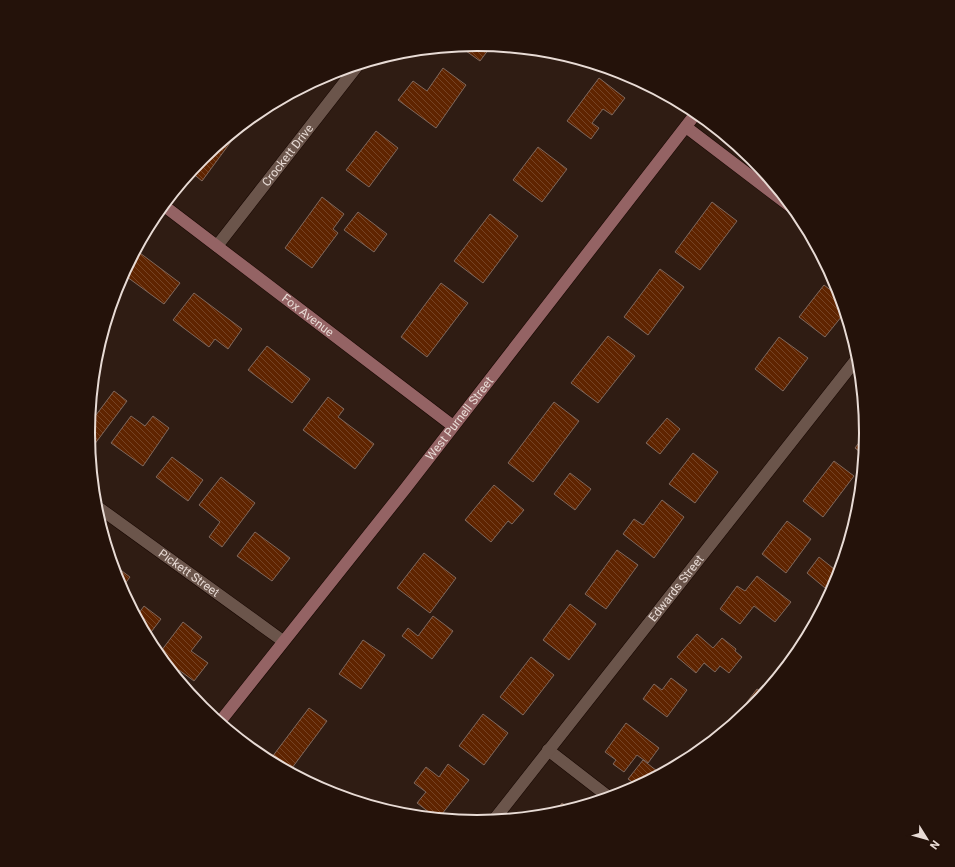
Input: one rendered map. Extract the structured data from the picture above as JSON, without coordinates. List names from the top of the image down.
{
  "streets": {
    "street": [
      "Crockett Drive",
      "Fox Avenue",
      "West Purnell Street",
      "Pickett Street",
      "Edwards Street"
    ]
  },
  "crossings": [
    ["Crockett Drive", "Fox Avenue"],
    ["Fox Avenue", "West Purnell Street"],
    ["West Purnell Street", "Pickett Street"]
  ],
  "north": "bottom right"
}
